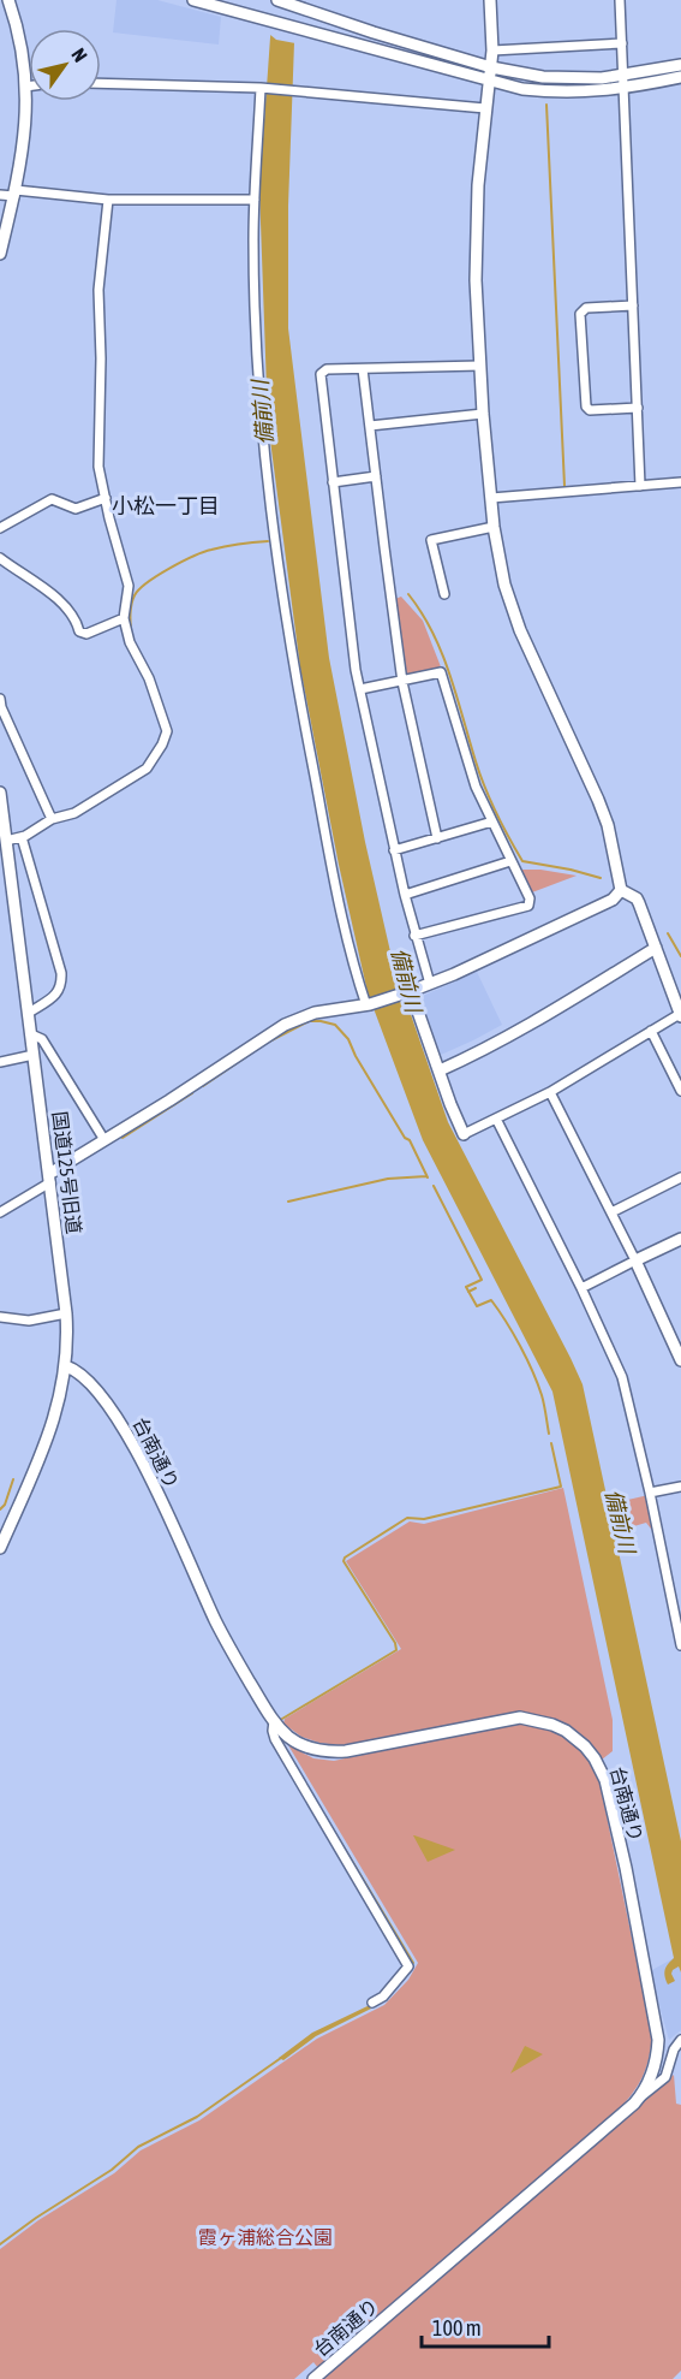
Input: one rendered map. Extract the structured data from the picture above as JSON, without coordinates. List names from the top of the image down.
{
  "streets": {
    "street": ["国道125号旧道", "台南通り"]
  },
  "crossings": [
    ["国道125号旧道", "台南通り"]
  ],
  "districts": ["小松一丁目"],
  "water": ["備前川"],
  "parks": ["霞ヶ浦総合公園"],
  "scale_bar": "100 m",
  "north": "top right"
}
